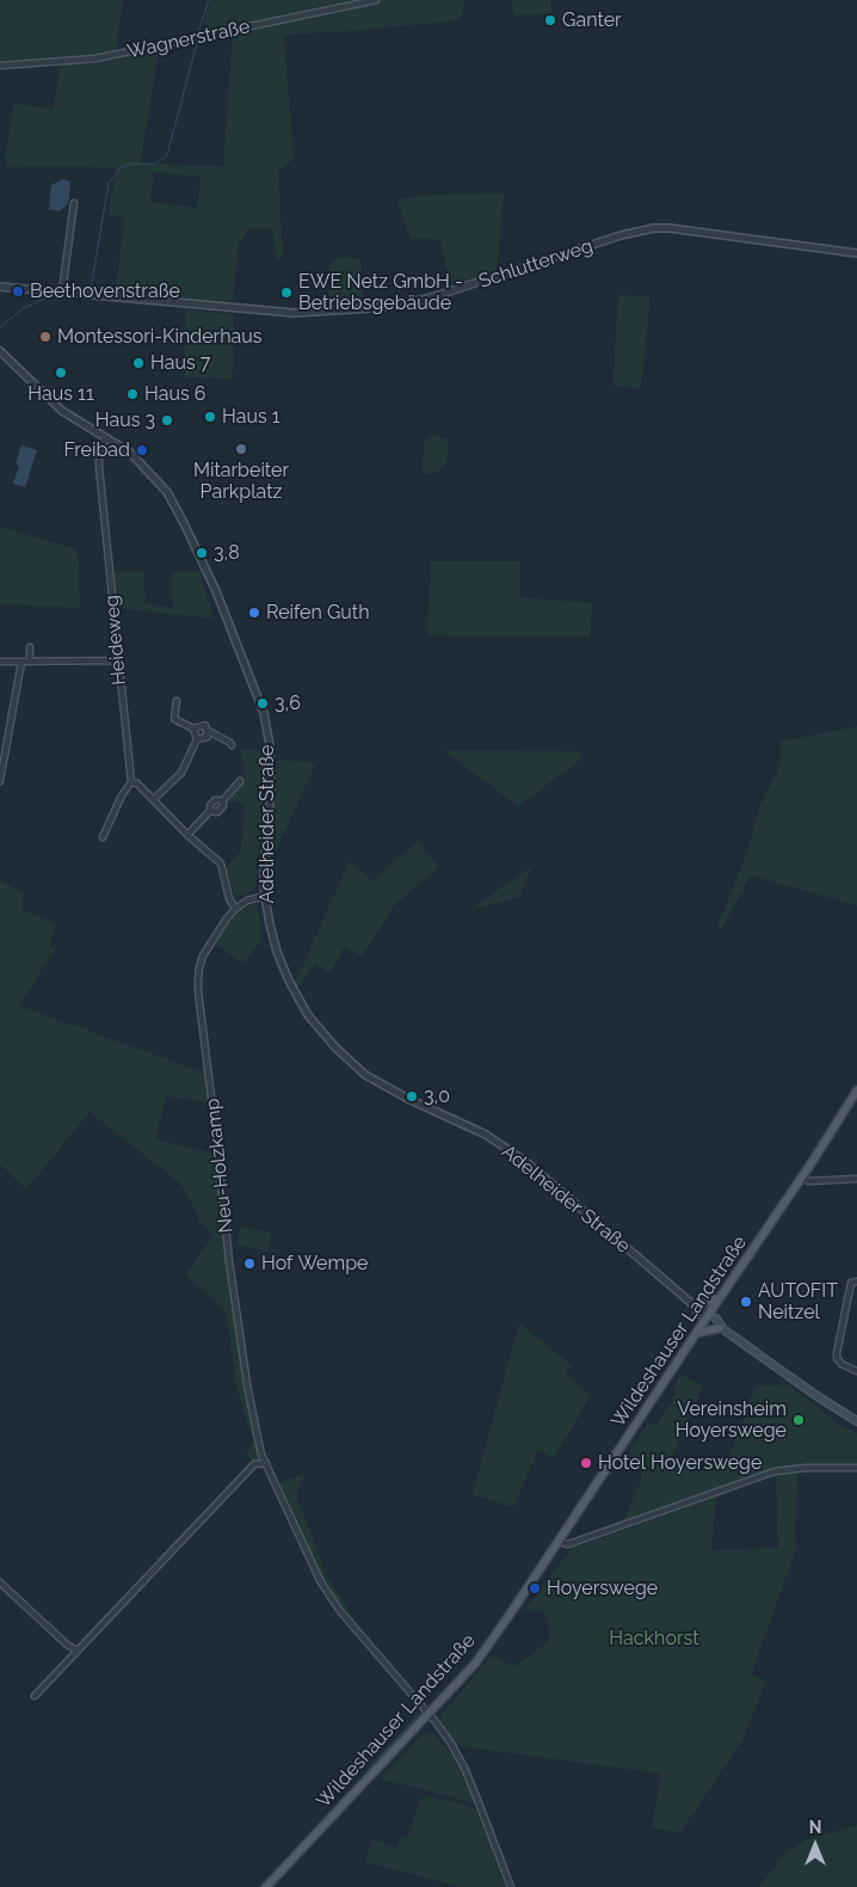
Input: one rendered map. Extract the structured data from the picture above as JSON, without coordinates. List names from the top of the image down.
{
  "streets": {
    "main road": ["Wildeshauser Landstraße"],
    "street": [
      "Wagnerstraße",
      "Schlutterweg",
      "Heideweg",
      "Adelheider Straße",
      "Neu-Holzkamp"
    ]
  },
  "crossings": [
    ["Heideweg", "Adelheider Straße"],
    ["Adelheider Straße", "Wildeshauser Landstraße"],
    ["Neu-Holzkamp", "Wildeshauser Landstraße"]
  ],
  "parks": ["Hackhorst"],
  "places": [
    "Ganter",
    "Beethovenstraße",
    "EWE Netz GmbH - Betriebsgebäude",
    "Montessori-Kinderhaus",
    "Haus 7",
    "Haus 11",
    "Haus 6",
    "Haus 1",
    "Haus 3",
    "Mitarbeiter Parkplatz",
    "Freibad",
    "3,8",
    "Reifen Guth",
    "3,6",
    "3,0",
    "Hof Wempe",
    "AUTOFIT Neitzel",
    "Vereinsheim Hoyerswege",
    "Hotel Hoyerswege",
    "Hoyerswege"
  ],
  "north": "top"
}
